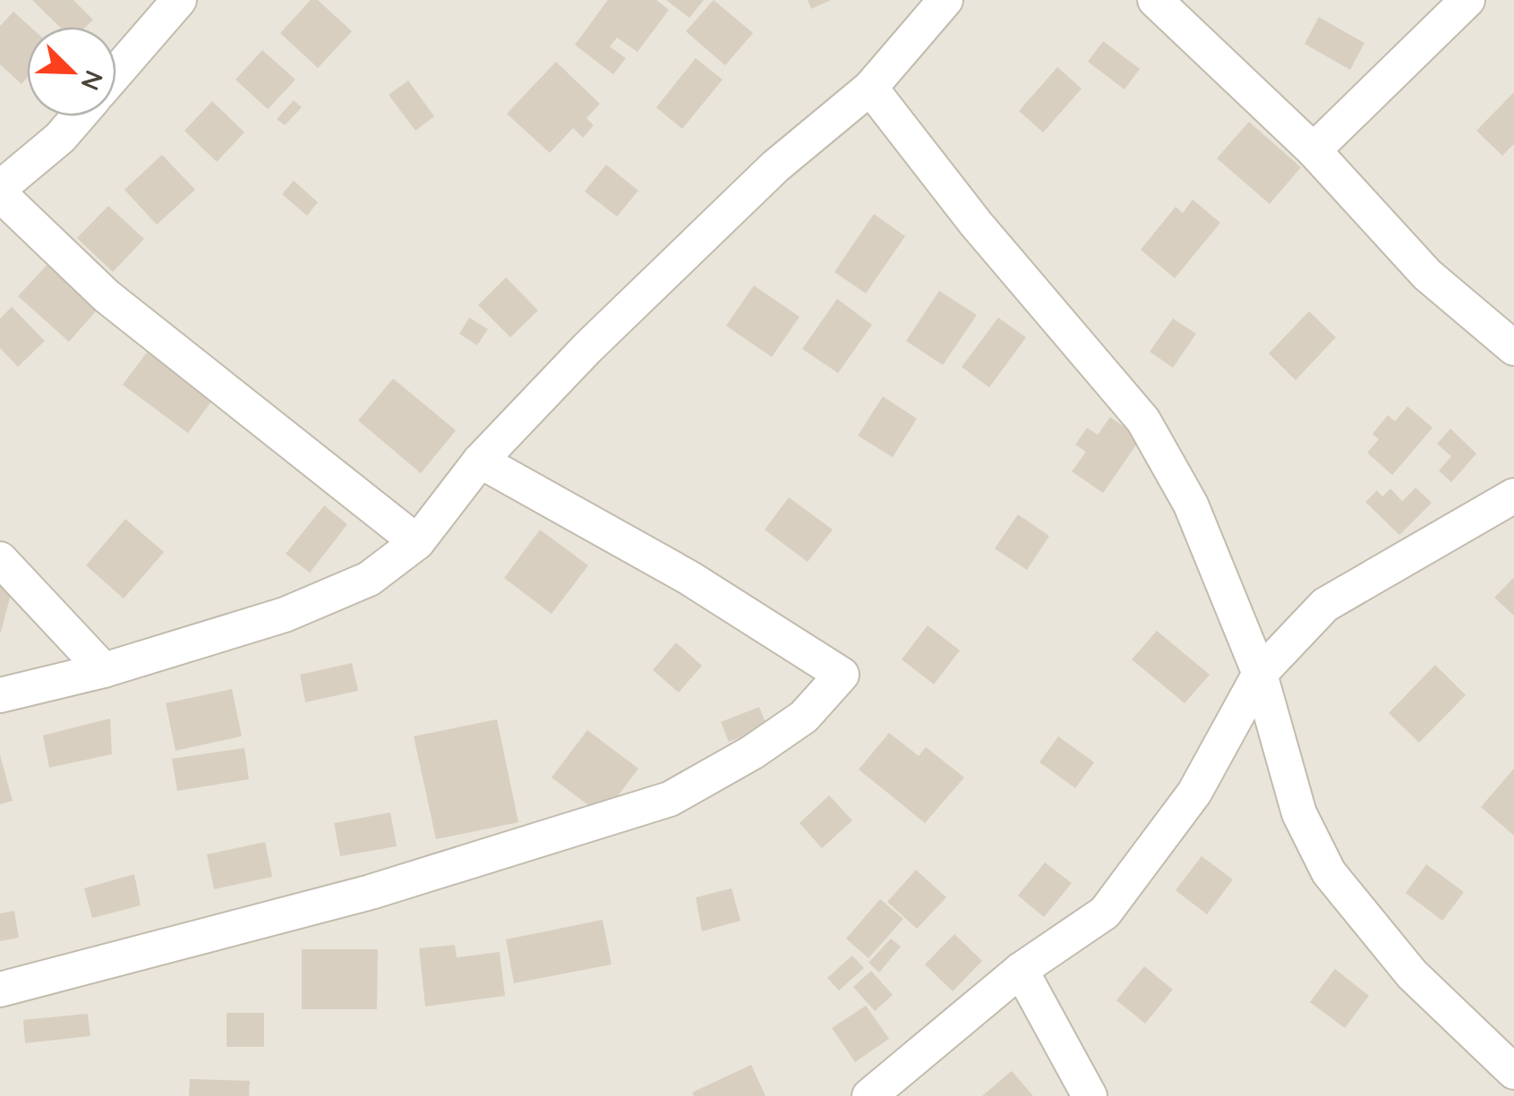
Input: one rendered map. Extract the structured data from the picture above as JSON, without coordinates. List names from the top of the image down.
{
  "north": "bottom right"
}
